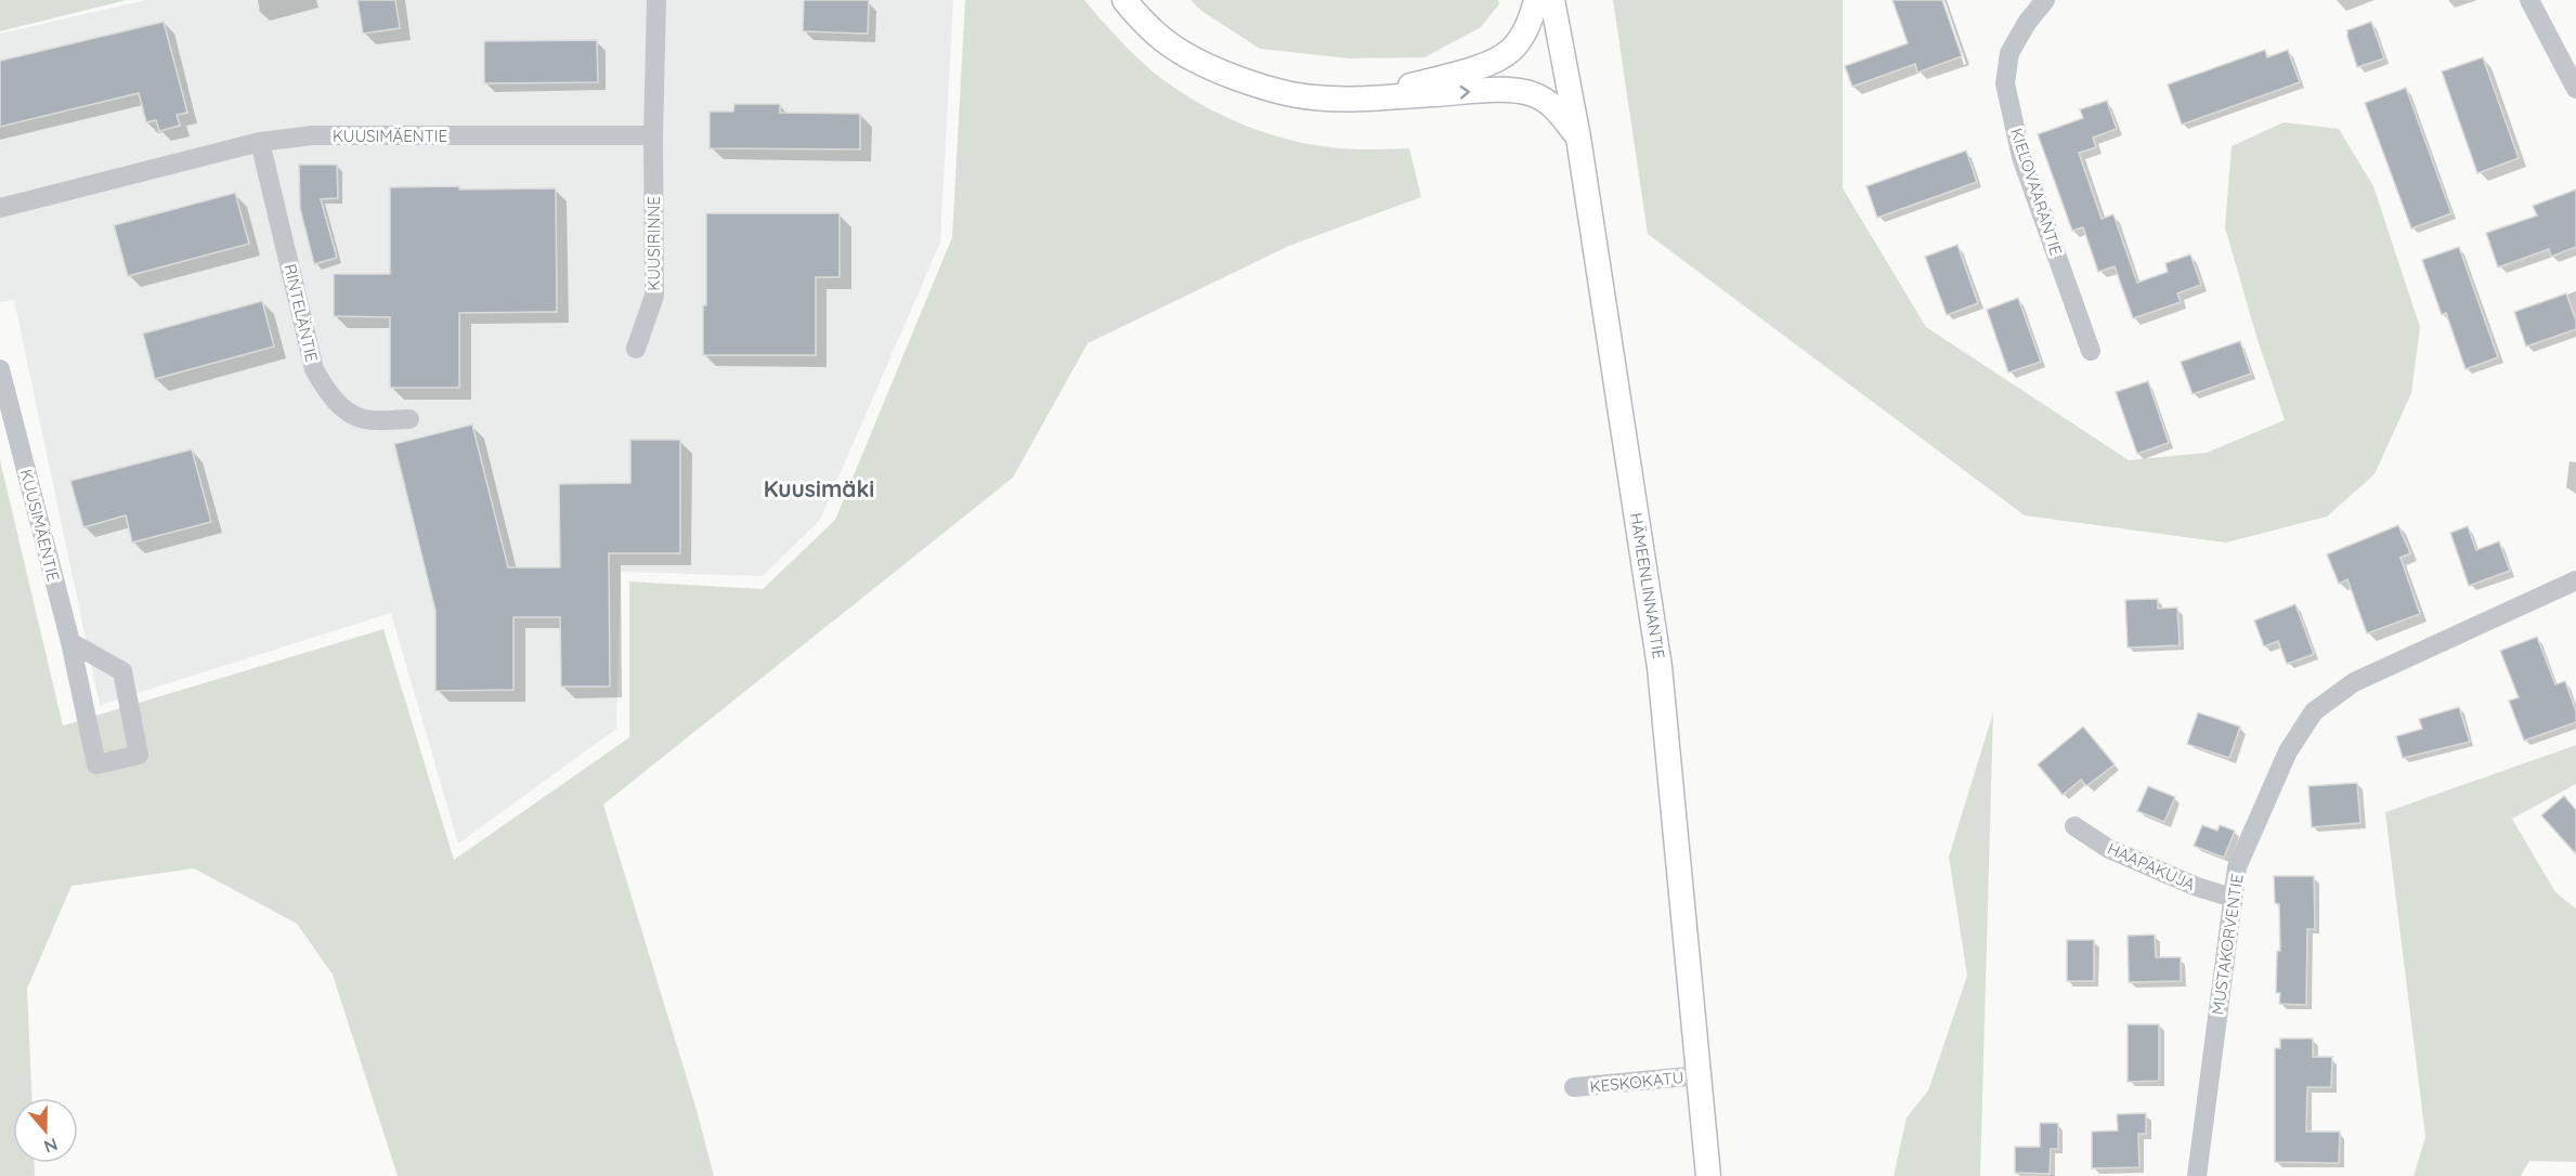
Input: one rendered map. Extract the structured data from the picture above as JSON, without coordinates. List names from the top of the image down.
{
  "streets": {
    "main road": ["HÄMEENLINNANTIE"],
    "street": [
      "KUUSIMÄENTIE",
      "KIELOVAARANTIE",
      "KUUSIRINNE",
      "RINTELÄNTIE",
      "HAAPAKUJA",
      "MUSTAKORVENTIE",
      "KESKOKATU"
    ]
  },
  "crossings": [
    ["KUUSIMÄENTIE", "KUUSIRINNE"],
    ["KUUSIMÄENTIE", "RINTELÄNTIE"],
    ["HÄMEENLINNANTIE", "KESKOKATU"],
    ["HAAPAKUJA", "MUSTAKORVENTIE"]
  ],
  "districts": ["Kuusimäki"],
  "north": "bottom"
}
